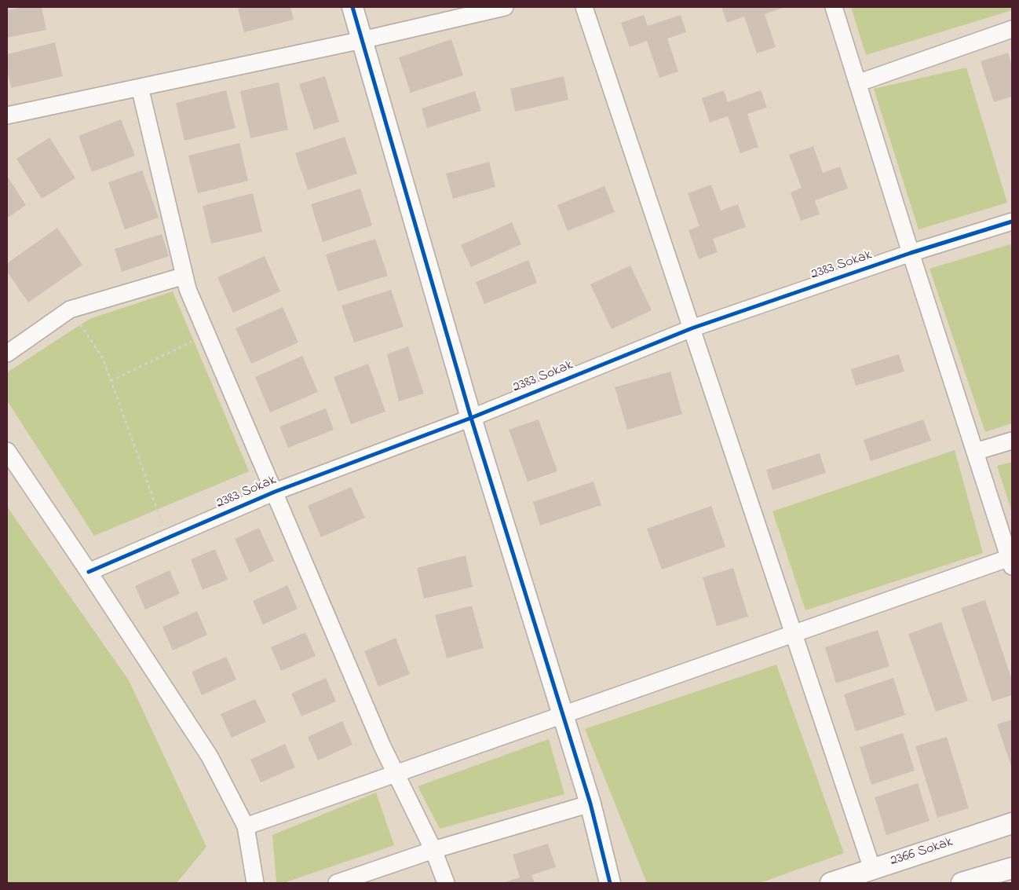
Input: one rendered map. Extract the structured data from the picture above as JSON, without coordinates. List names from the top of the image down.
{
  "streets": {
    "street": ["2383 Sokak", "2366 Sokak"]
  }
}
